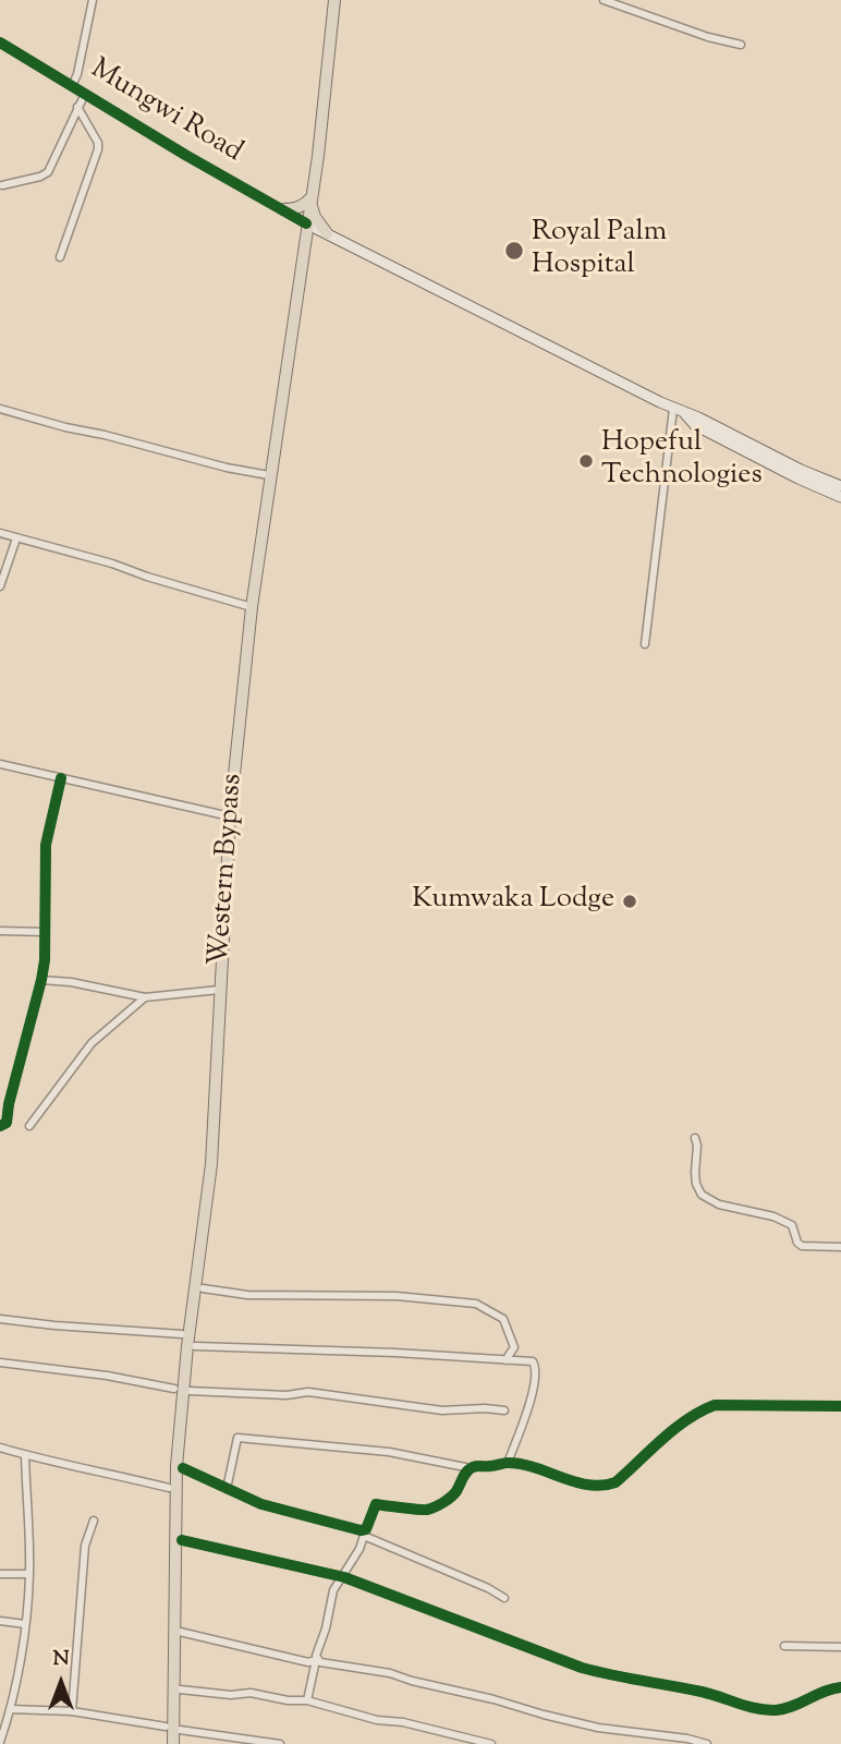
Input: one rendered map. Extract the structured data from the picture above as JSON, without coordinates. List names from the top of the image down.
{
  "streets": {
    "main road": ["Mungwi Road", "Western Bypass"]
  },
  "crossings": [
    ["Mungwi Road", "Western Bypass"]
  ],
  "places": ["Royal Palm Hospital", "Hopeful Technologies", "Kumwaka Lodge"],
  "north": "top"
}
